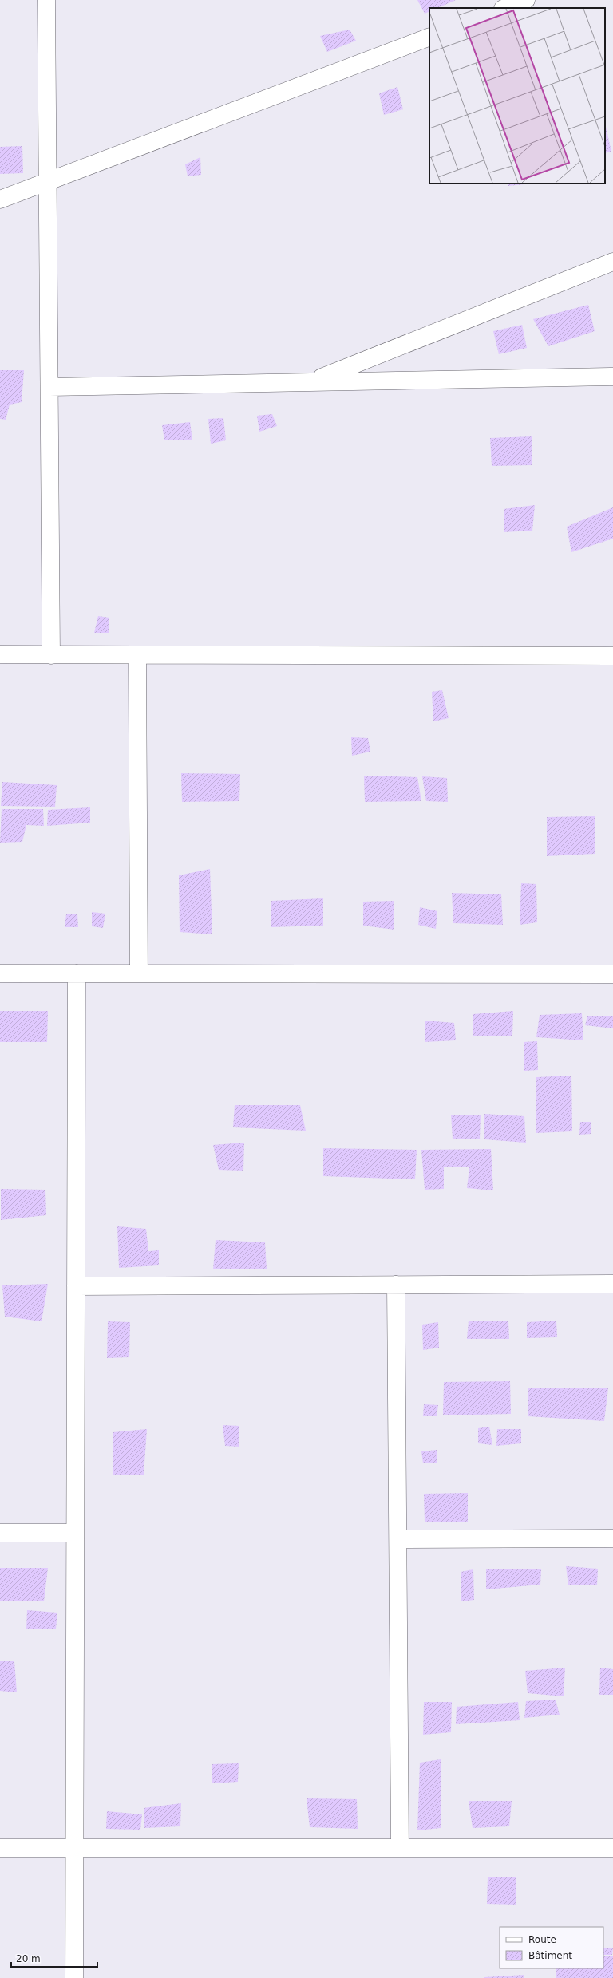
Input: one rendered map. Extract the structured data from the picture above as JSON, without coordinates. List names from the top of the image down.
{
  "legend": ["Route", "Bâtiment"],
  "scale_bar": "20 m"
}
